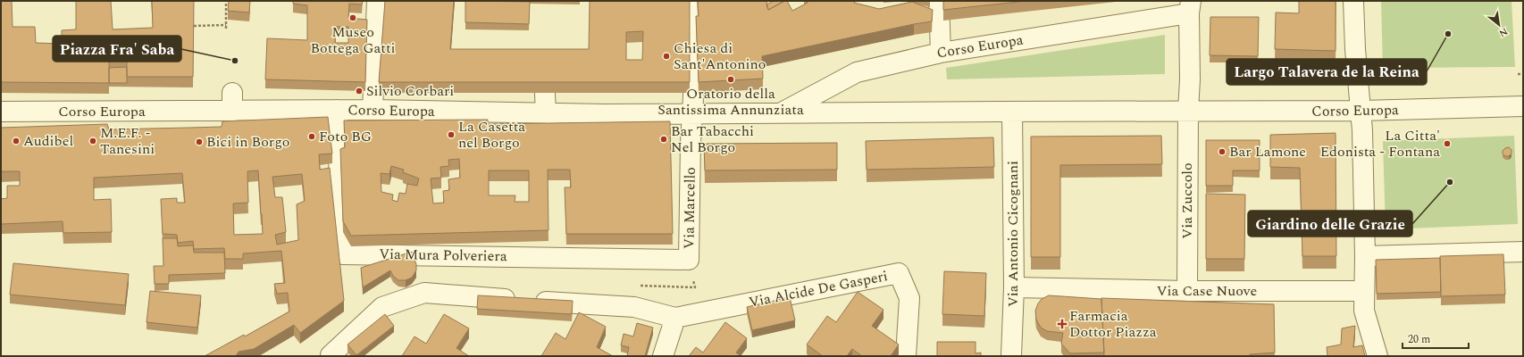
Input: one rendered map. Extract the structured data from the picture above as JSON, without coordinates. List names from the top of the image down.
{
  "streets": {
    "street": [
      "Corso Europa",
      "Via Zuccolo",
      "Via Marcello",
      "Via Antonio Cicognani",
      "Via Mura Polveriera",
      "Via Alcide De Gasperi",
      "Via Case Nuove"
    ]
  },
  "crossings": [
    ["Corso Europa", "Via Zuccolo"],
    ["Corso Europa", "Via Marcello"],
    ["Corso Europa", "Via Antonio Cicognani"],
    ["Corso Europa", "Via Mura Polveriera"],
    ["Via Zuccolo", "Via Case Nuove"],
    ["Via Marcello", "Via Mura Polveriera"],
    ["Via Antonio Cicognani", "Via Case Nuove"]
  ],
  "places": {
    "other": [
      "Museo Bottega Gatti",
      "Largo Talavera de la Reina",
      "Chiesa di Sant'Antonino",
      "Piazza Fra' Saba",
      "Oratorio della Santissima Annunziata",
      "Silvio Corbari",
      "La Casetta nel Borgo",
      "Foto BG",
      "Bar Tabacchi Nel Borgo",
      "Audibel",
      "M.E.F. - Tanesini",
      "Bici in Borgo",
      "La Citta' Edonista - Fontana",
      "Bar Lamone",
      "Giardino delle Grazie"
    ],
    "health": ["Farmacia Dottor Piazza"]
  },
  "scale_bar": "20 m",
  "north": "bottom right"
}
